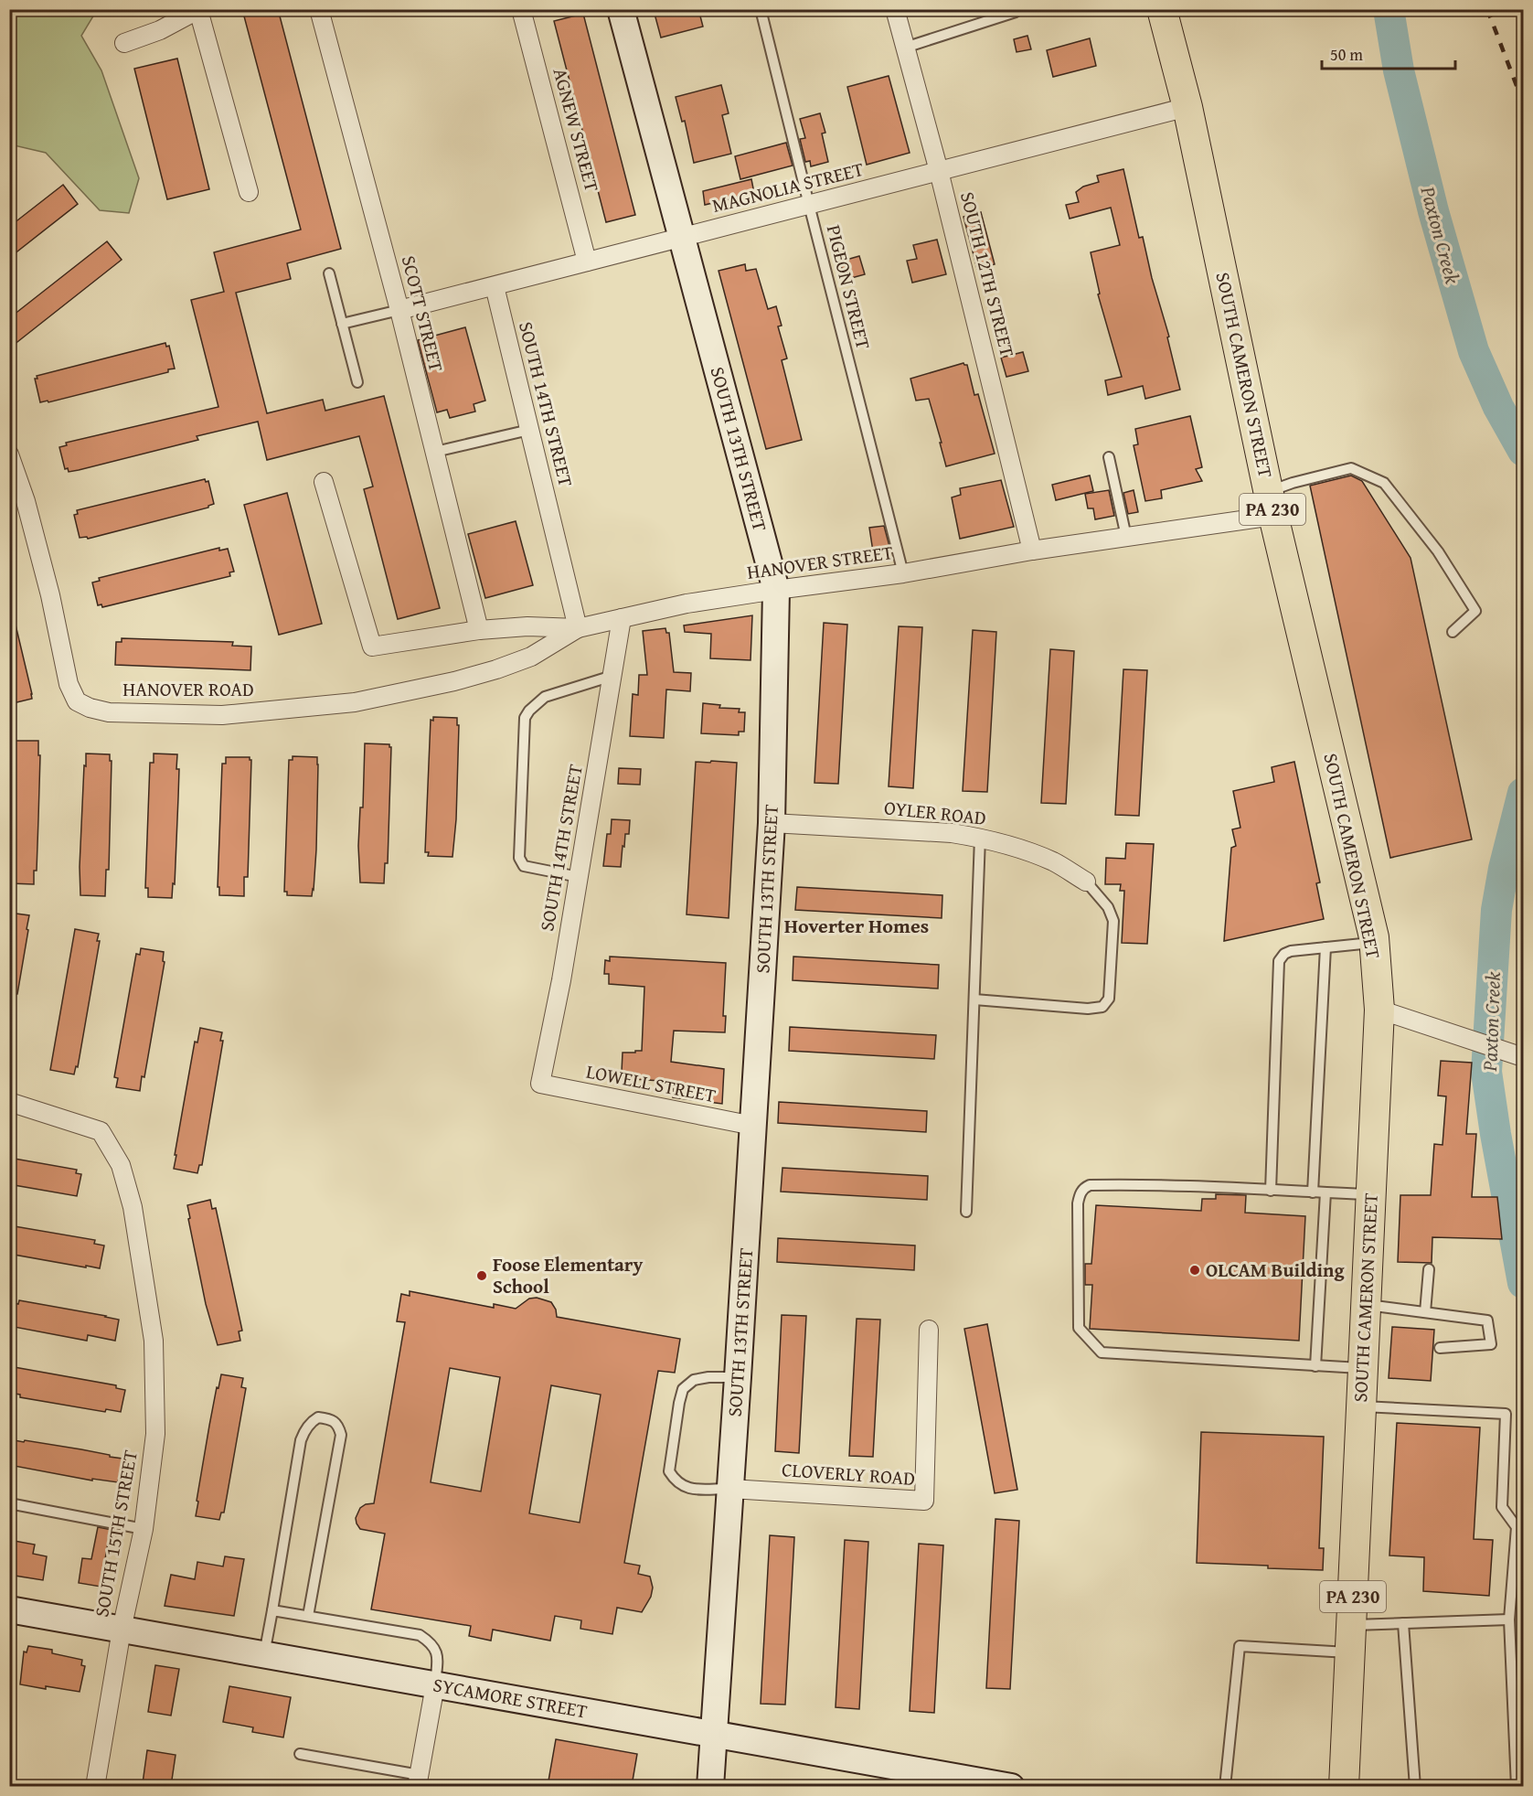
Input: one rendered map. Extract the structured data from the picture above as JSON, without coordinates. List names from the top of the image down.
{
  "streets": {
    "main road": ["SOUTH CAMERON STREET", "PA 230"],
    "street": [
      "AGNEW STREET",
      "MAGNOLIA STREET",
      "SOUTH 12TH STREET",
      "SCOTT STREET",
      "SOUTH 14TH STREET",
      "SOUTH 13TH STREET",
      "HANOVER STREET",
      "HANOVER ROAD",
      "OYLER ROAD",
      "LOWELL STREET",
      "CLOVERLY ROAD",
      "SOUTH 15TH STREET",
      "SYCAMORE STREET"
    ],
    "lane": ["PIGEON STREET"]
  },
  "crossings": [
    ["AGNEW STREET", "MAGNOLIA STREET"],
    ["MAGNOLIA STREET", "SOUTH 12TH STREET"],
    ["MAGNOLIA STREET", "PIGEON STREET"],
    ["MAGNOLIA STREET", "SCOTT STREET"],
    ["MAGNOLIA STREET", "SOUTH CAMERON STREET"],
    ["MAGNOLIA STREET", "SOUTH 14TH STREET"],
    ["MAGNOLIA STREET", "SOUTH 13TH STREET"],
    ["SOUTH 12TH STREET", "HANOVER STREET"],
    ["PIGEON STREET", "HANOVER STREET"],
    ["SCOTT STREET", "HANOVER STREET"],
    ["SOUTH CAMERON STREET", "HANOVER STREET"],
    ["SOUTH 14TH STREET", "HANOVER STREET"],
    ["SOUTH 14TH STREET", "HANOVER ROAD"],
    ["SOUTH 14TH STREET", "LOWELL STREET"],
    ["SOUTH 13TH STREET", "HANOVER STREET"],
    ["SOUTH 13TH STREET", "OYLER ROAD"],
    ["SOUTH 13TH STREET", "LOWELL STREET"],
    ["SOUTH 13TH STREET", "CLOVERLY ROAD"],
    ["SOUTH 13TH STREET", "SYCAMORE STREET"],
    ["HANOVER STREET", "HANOVER ROAD"],
    ["SOUTH 15TH STREET", "SYCAMORE STREET"]
  ],
  "districts": ["Hoverter Homes"],
  "water": ["Paxton Creek"],
  "places": ["OLCAM Building", "Foose Elementary School"],
  "scale_bar": "50 m"
}
